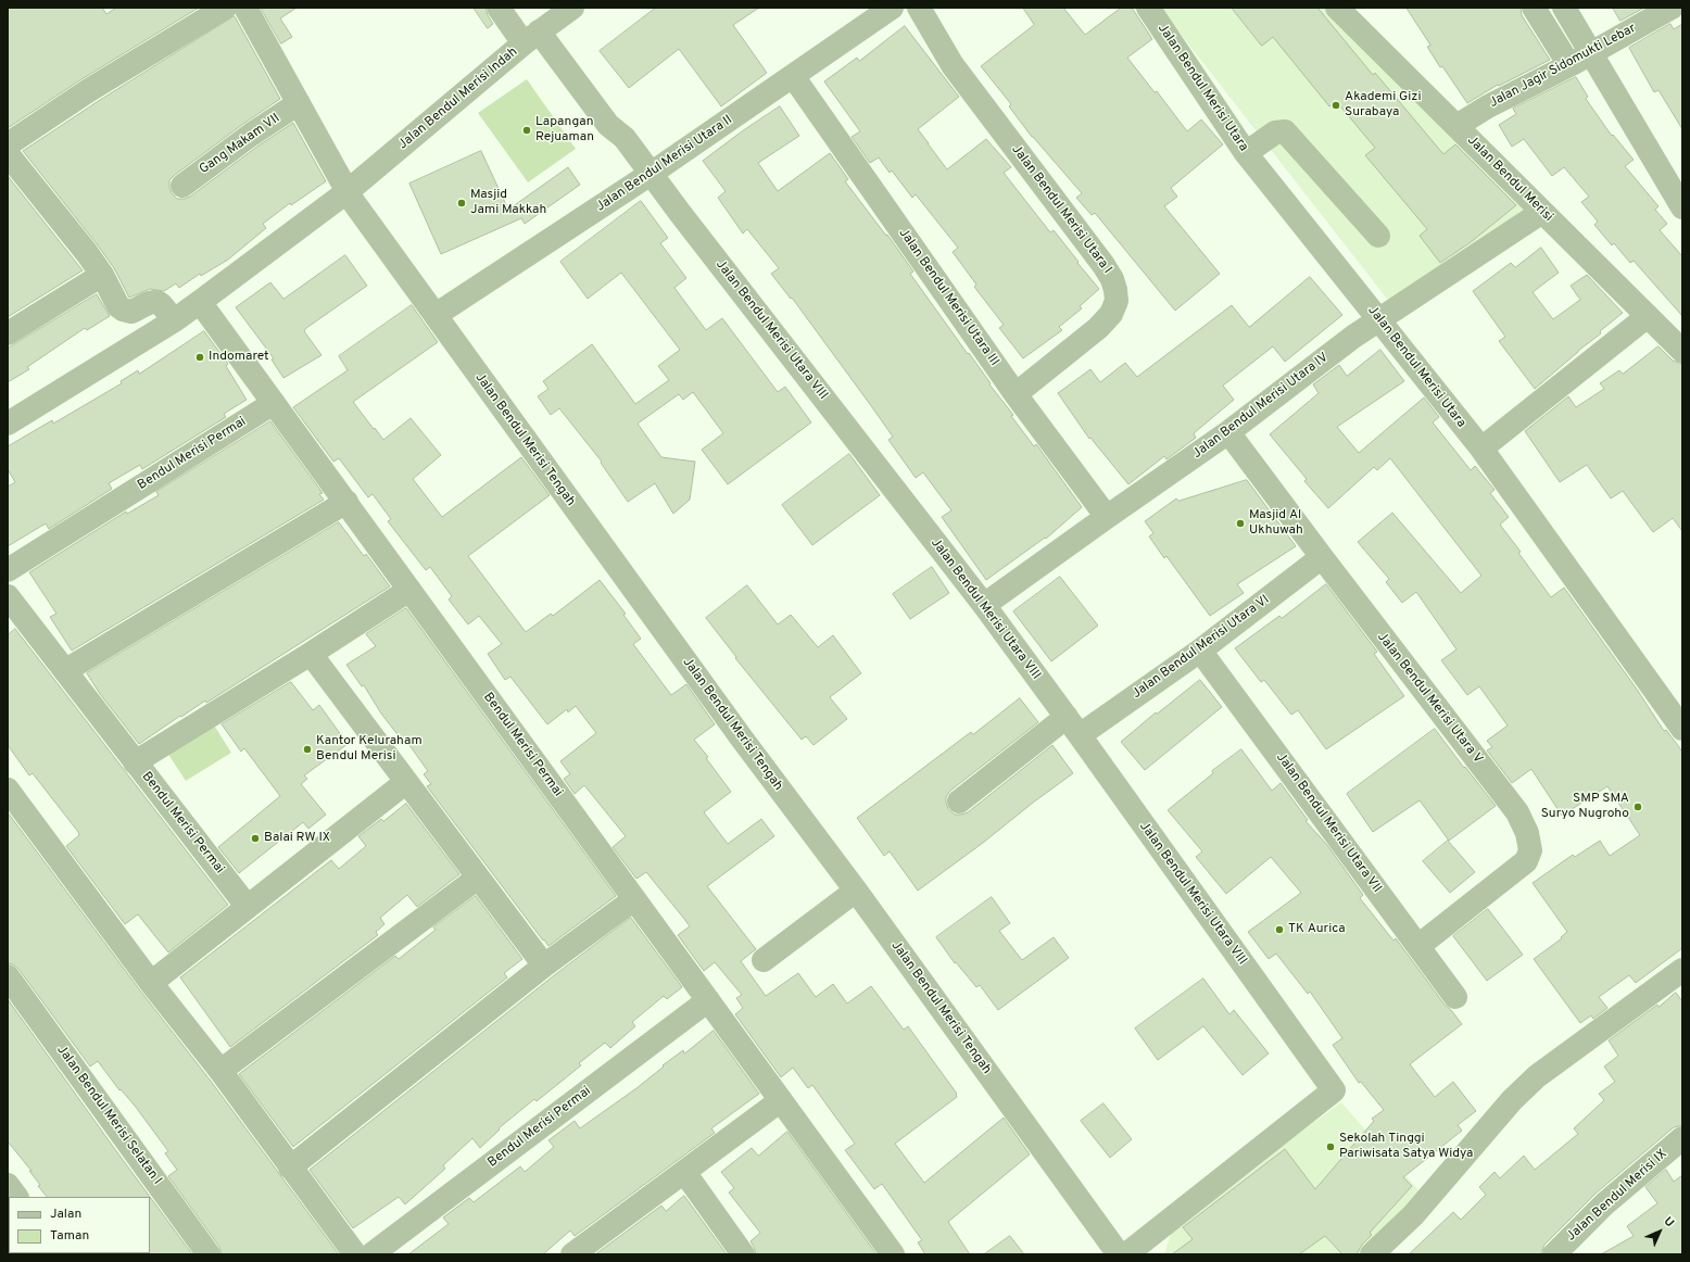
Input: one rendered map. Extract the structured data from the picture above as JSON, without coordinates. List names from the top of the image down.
{
  "streets": {
    "street": [
      "Jalan Jagir Sidomukti Lebar",
      "Jalan Bendul Merisi Utara",
      "Jalan Bendul Merisi Indah",
      "Gang Makam VII",
      "Jalan Bendul Merisi Utara II",
      "Jalan Bendul Merisi",
      "Jalan Bendul Merisi Utara I",
      "Jalan Bendul Merisi Utara III",
      "Jalan Bendul Merisi Utara VIII",
      "Jalan Bendul Merisi Utara IV",
      "Jalan Bendul Merisi Tengah",
      "Bendul Merisi Permai",
      "Jalan Bendul Merisi Utara VI",
      "Jalan Bendul Merisi Utara V",
      "Jalan Bendul Merisi Utara VII",
      "Jalan Bendul Merisi Selatan I",
      "Jalan Bendul Merisi IX"
    ]
  },
  "crossings": [
    ["Jalan Jagir Sidomukti Lebar", "Jalan Bendul Merisi"],
    ["Jalan Bendul Merisi Utara", "Jalan Bendul Merisi Utara IV"],
    ["Jalan Bendul Merisi Indah", "Jalan Bendul Merisi Utara VIII"],
    ["Jalan Bendul Merisi Indah", "Jalan Bendul Merisi Tengah"],
    ["Gang Makam VII", "Jalan Bendul Merisi Tengah"],
    ["Jalan Bendul Merisi Utara II", "Jalan Bendul Merisi Utara III"],
    ["Jalan Bendul Merisi Utara II", "Jalan Bendul Merisi Utara VIII"],
    ["Jalan Bendul Merisi Utara II", "Jalan Bendul Merisi Tengah"],
    ["Jalan Bendul Merisi", "Jalan Bendul Merisi Utara IV"],
    ["Jalan Bendul Merisi Utara I", "Jalan Bendul Merisi Utara III"],
    ["Jalan Bendul Merisi Utara III", "Jalan Bendul Merisi Utara IV"],
    ["Jalan Bendul Merisi Utara VIII", "Jalan Bendul Merisi Utara IV"],
    ["Jalan Bendul Merisi Utara VIII", "Jalan Bendul Merisi Utara VI"],
    ["Jalan Bendul Merisi Utara IV", "Jalan Bendul Merisi Utara V"],
    ["Jalan Bendul Merisi Utara VI", "Jalan Bendul Merisi Utara V"],
    ["Jalan Bendul Merisi Utara VI", "Jalan Bendul Merisi Utara VII"],
    ["Jalan Bendul Merisi Utara V", "Jalan Bendul Merisi Utara VII"]
  ],
  "places": [
    "Akademi Gizi Surabaya",
    "Lapangan Rejuaman",
    "Masjid Jami Makkah",
    "Indomaret",
    "Masjid Al Ukhuwah",
    "Kantor Keluraham Bendul Merisi",
    "SMP SMA Suryo Nugroho",
    "Balai RW IX",
    "TK Aurica",
    "Sekolah Tinggi Pariwisata Satya Widya"
  ],
  "legend": ["Jalan", "Taman"],
  "north": "top right"
}
